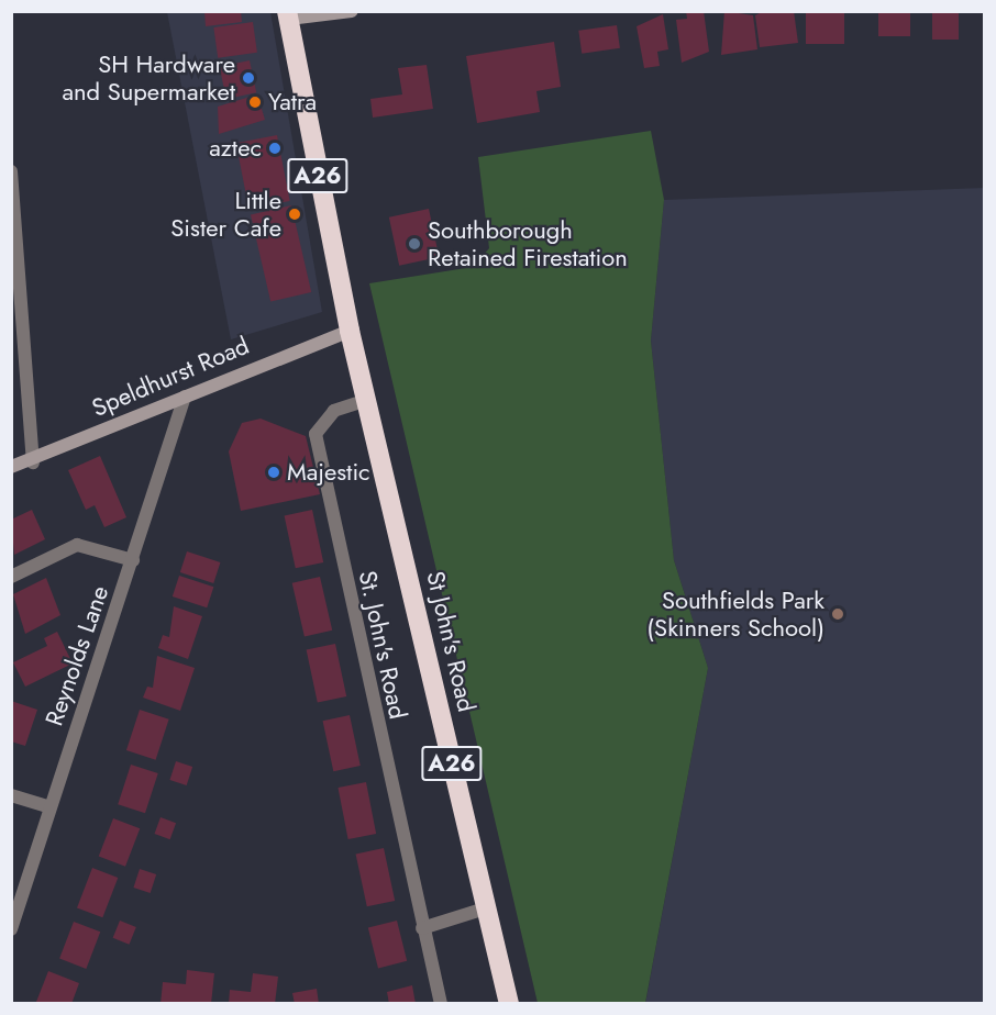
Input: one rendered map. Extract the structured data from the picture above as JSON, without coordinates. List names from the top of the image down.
{
  "streets": {
    "highway": ["A26", "St John's Road"],
    "street": ["Speldhurst Road", "St. John's Road", "Reynolds Lane"]
  },
  "crossings": [
    ["A26", "Speldhurst Road"],
    ["A26", "St John's Road"],
    ["Speldhurst Road", "St John's Road"],
    ["Speldhurst Road", "Reynolds Lane"],
    ["St John's Road", "St. John's Road"]
  ],
  "places": [
    "SH Hardware and Supermarket",
    "Yatra",
    "aztec",
    "Little Sister Cafe",
    "Southborough Retained Firestation",
    "Majestic",
    "Southfields Park (Skinners School)"
  ]
}
